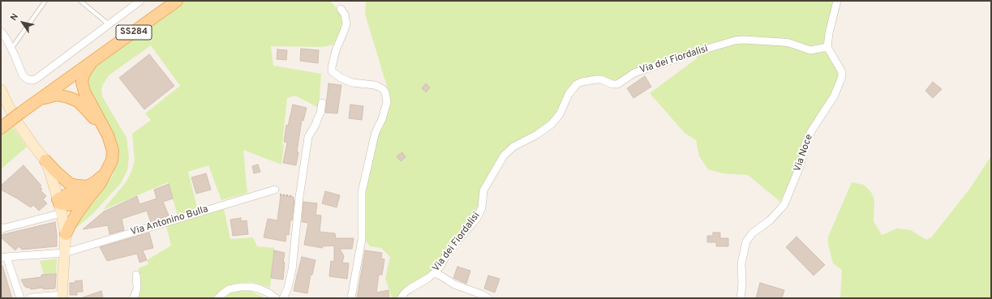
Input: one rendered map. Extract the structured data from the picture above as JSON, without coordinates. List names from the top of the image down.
{
  "streets": {
    "main road": ["SS284"],
    "street": ["Via dei Fiordalisi", "Via Noce", "Via Antonino Bulla"]
  },
  "crossings": [
    ["Via dei Fiordalisi", "Via Noce"]
  ],
  "north": "top left"
}
